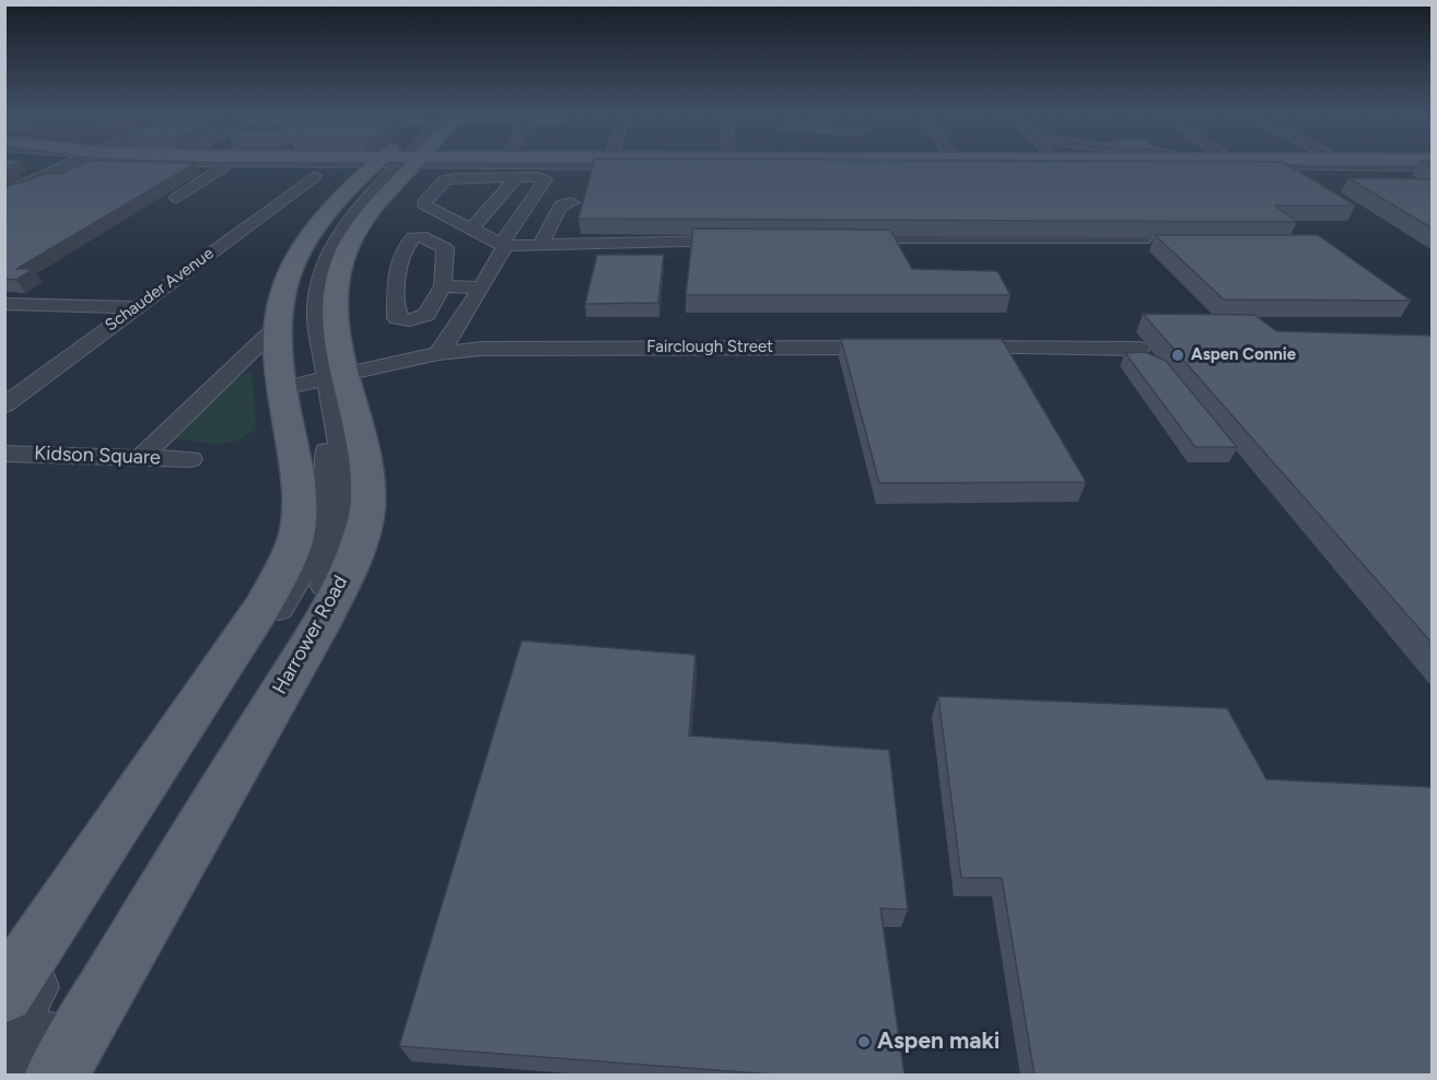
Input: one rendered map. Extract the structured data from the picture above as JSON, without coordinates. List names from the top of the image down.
{
  "streets": {
    "main road": ["Harrower Road"],
    "street": ["Schauder Avenue", "Fairclough Street", "Kidson Square"]
  },
  "crossings": [
    ["Fairclough Street", "Harrower Road"]
  ],
  "places": ["Aspen Connie", "Aspen maki"]
}
